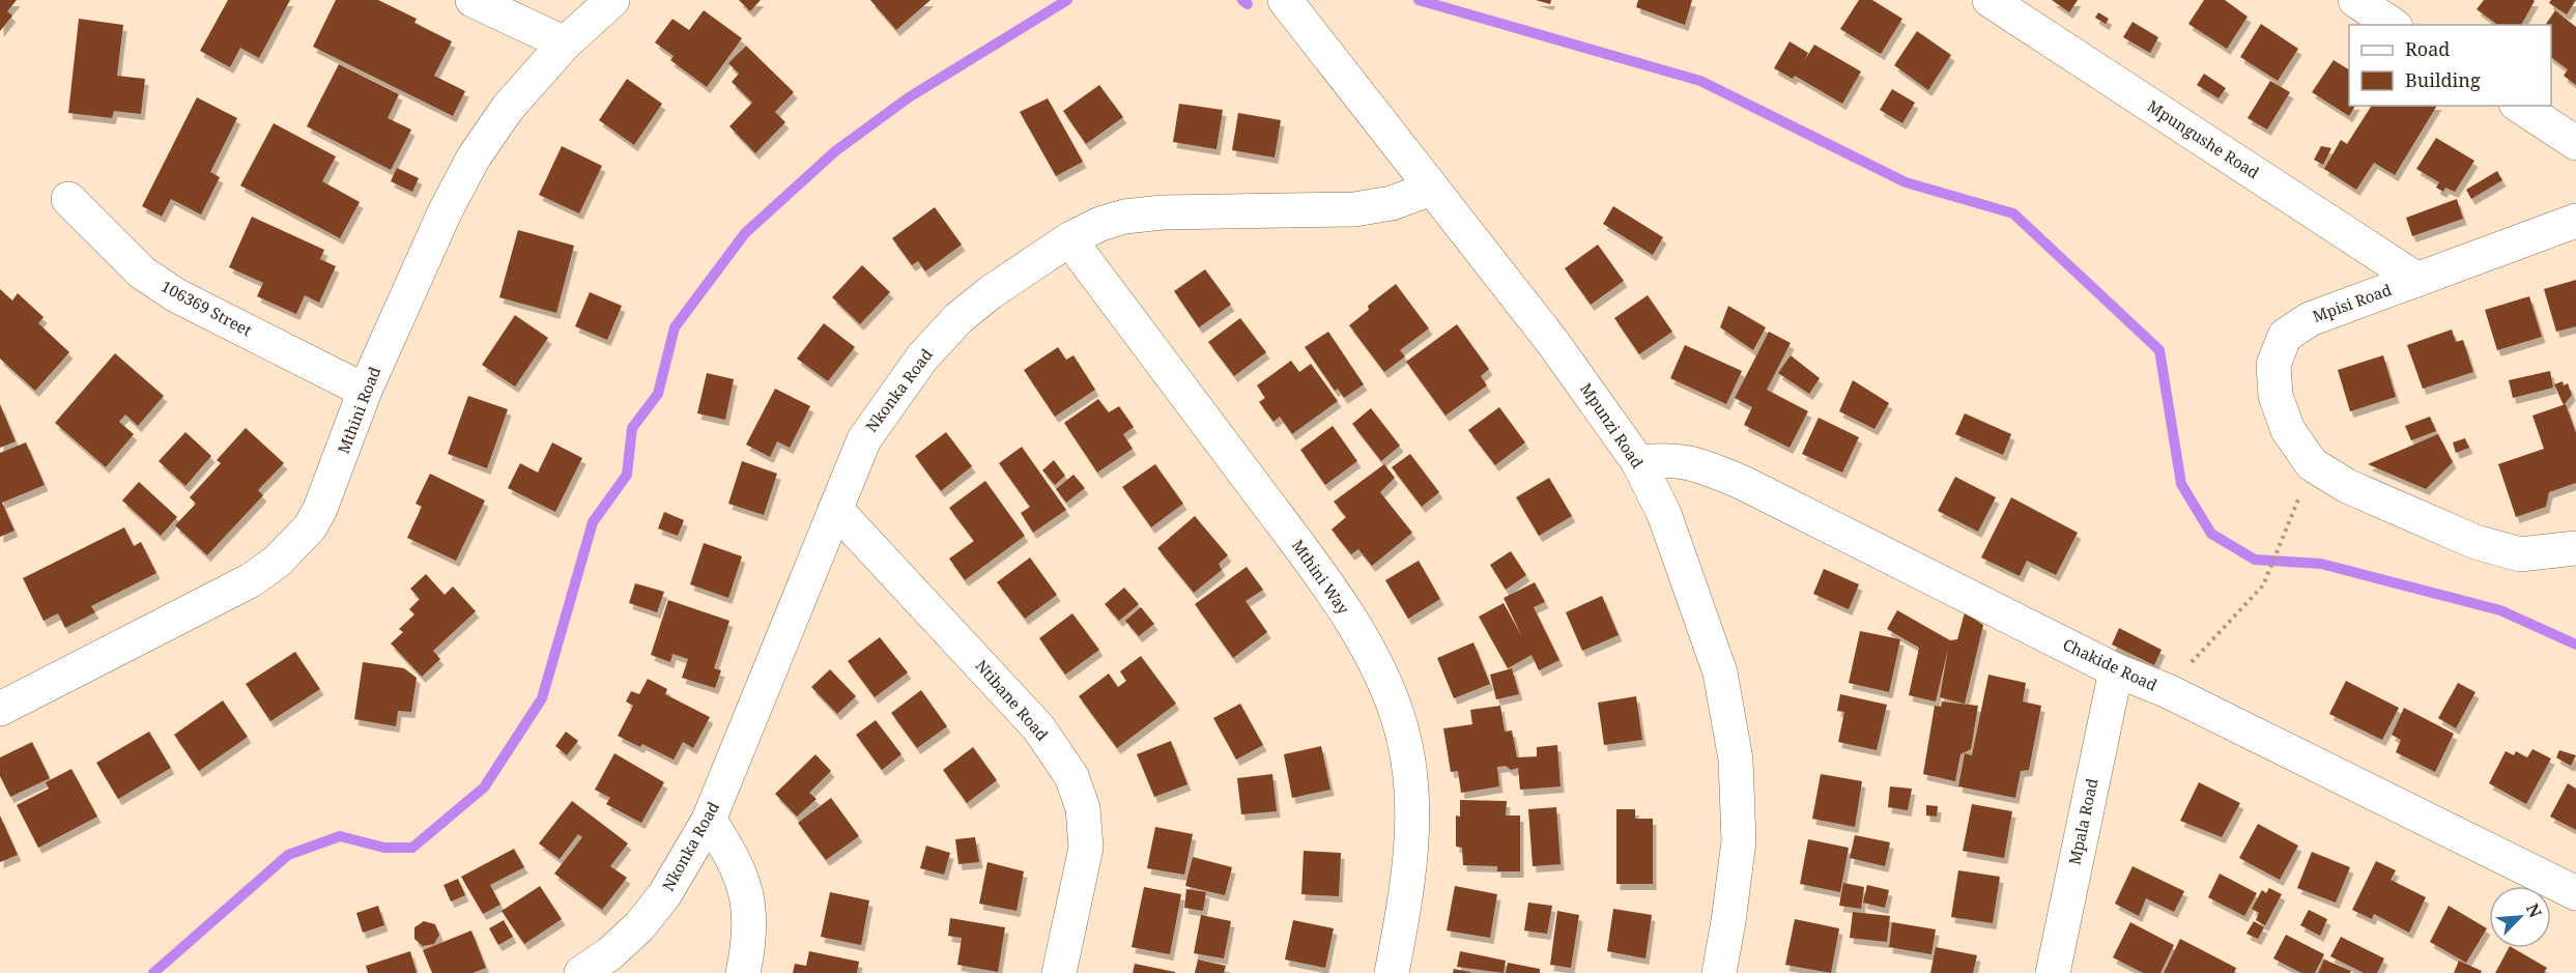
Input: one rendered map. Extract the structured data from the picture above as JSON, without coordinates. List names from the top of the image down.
{
  "streets": {
    "street": [
      "Mpungushe Road",
      "Mpisi Road",
      "106369 Street",
      "Nkonka Road",
      "Mthini Road",
      "Mpunzi Road",
      "Mthini Way",
      "Chakide Road",
      "Ntibane Road",
      "Mpala Road"
    ]
  },
  "crossings": [
    ["Mpungushe Road", "Mpisi Road"],
    ["106369 Street", "Mthini Road"],
    ["Nkonka Road", "Mpunzi Road"],
    ["Nkonka Road", "Mthini Way"],
    ["Nkonka Road", "Ntibane Road"],
    ["Mpunzi Road", "Chakide Road"],
    ["Chakide Road", "Mpala Road"]
  ],
  "legend": ["Road", "Building"],
  "north": "top right"
}
